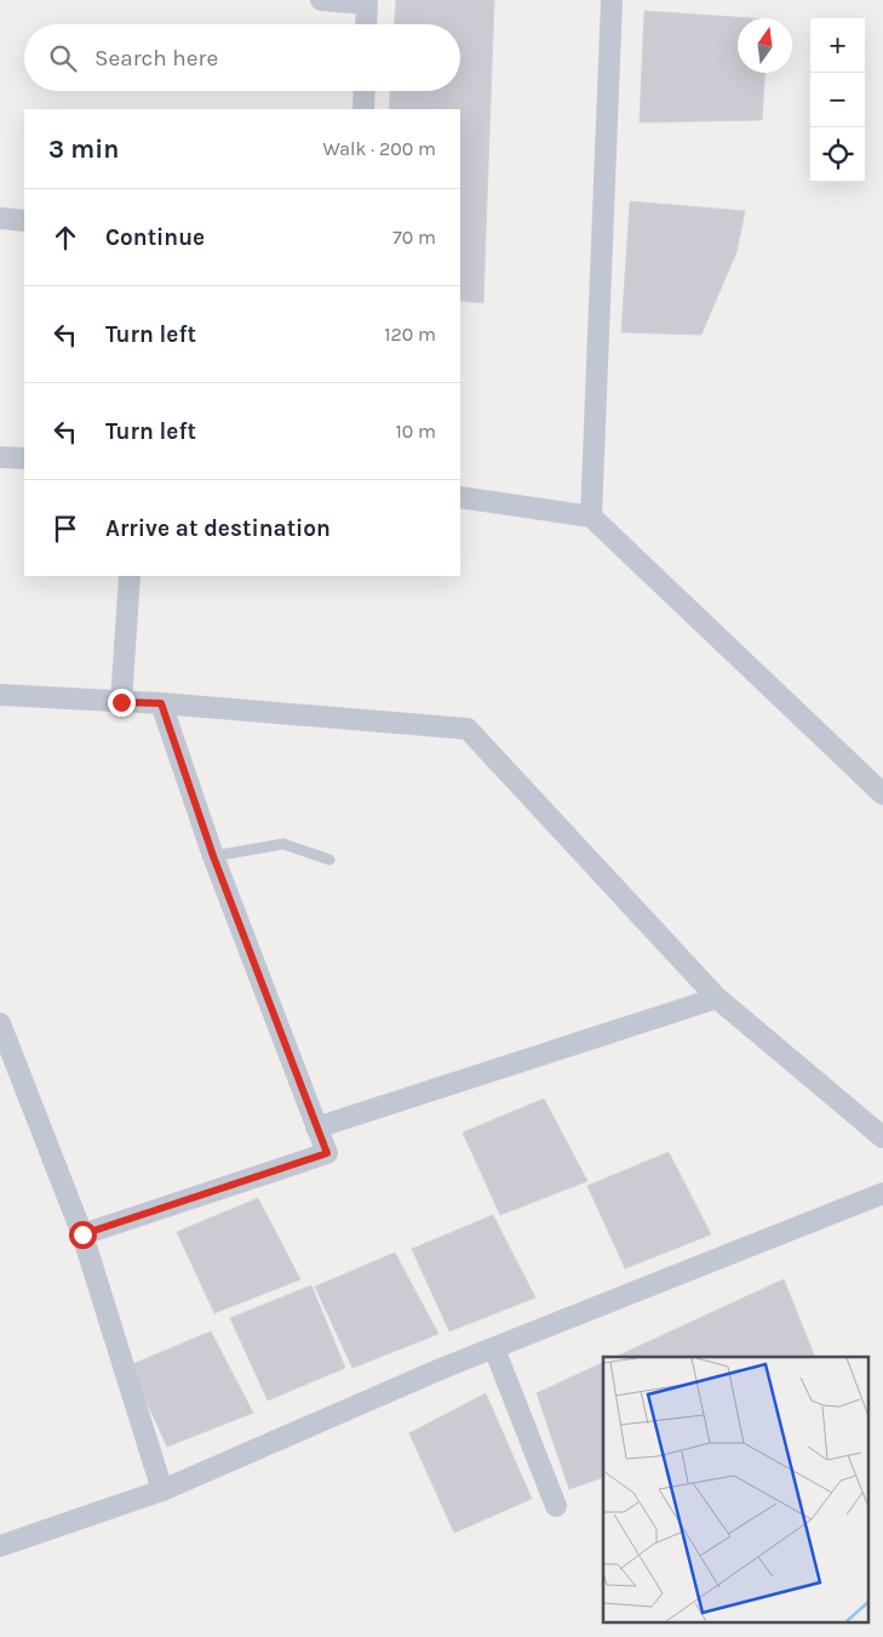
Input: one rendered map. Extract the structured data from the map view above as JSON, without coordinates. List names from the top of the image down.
{
  "north": "top",
  "page": {
    "map_buttons": ["+", "−"],
    "search": "Search here",
    "heading": ["3 min", "Walk · 200 m"],
    "list": [
      ["Continue", "70 m"],
      ["Turn left", "120 m"],
      ["Turn left", "10 m"],
      "Arrive at destination"
    ]
  }
}
